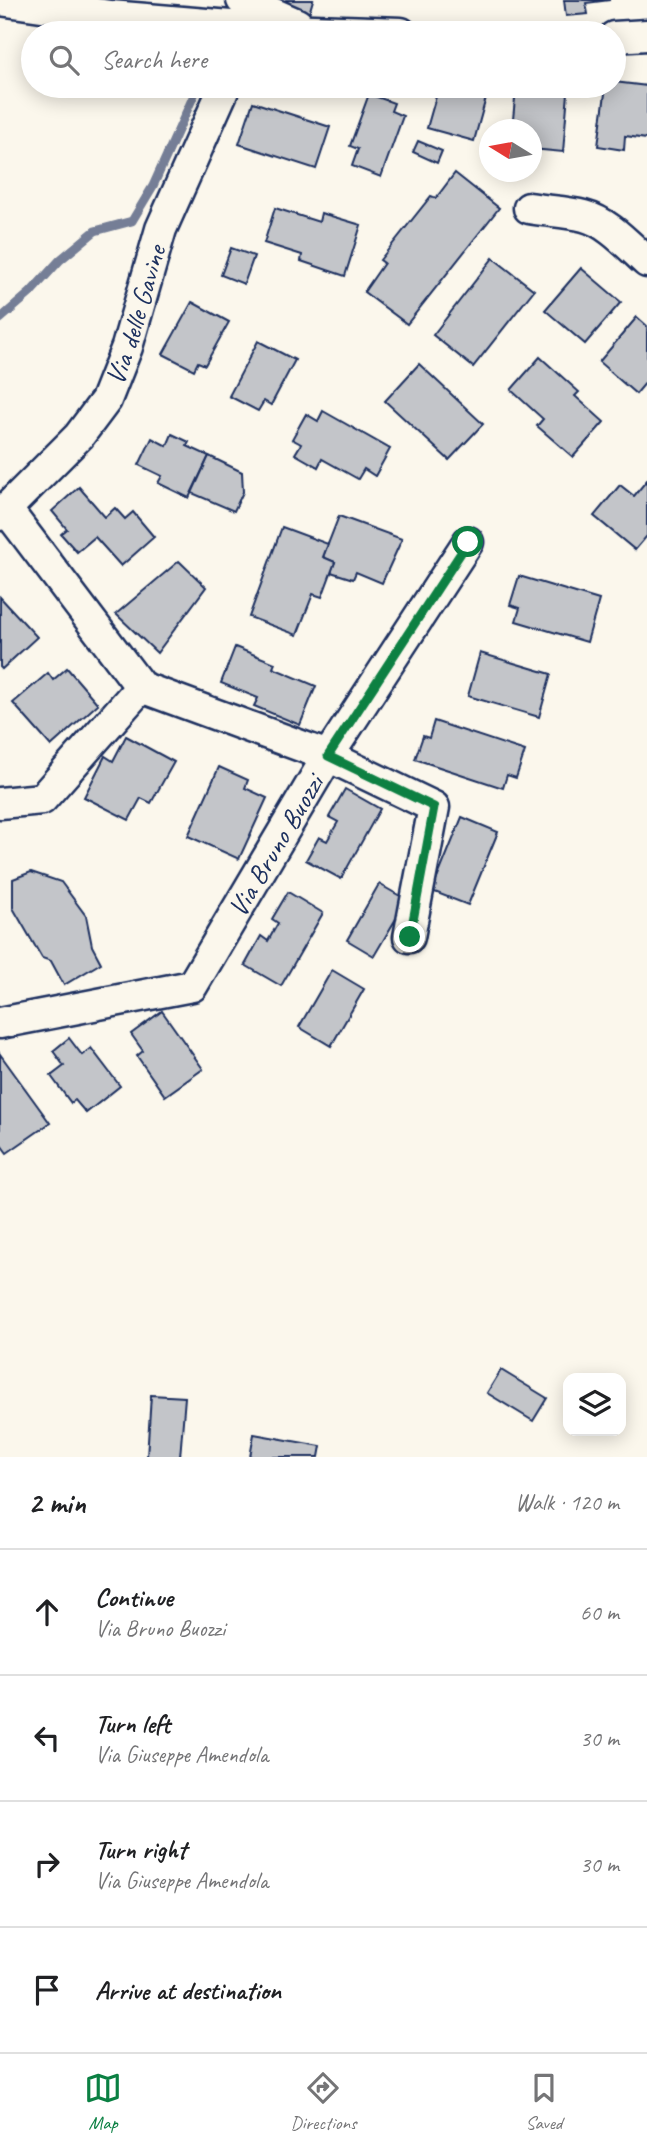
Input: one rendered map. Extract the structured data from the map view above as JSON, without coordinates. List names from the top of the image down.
{
  "streets": {
    "street": ["Via delle Gavine", "Via Bruno Buozzi"]
  },
  "north": "left",
  "page": {
    "search": "Search here",
    "heading": ["2 min", "Walk · 120 m"],
    "list": [
      ["Continue", "Via Bruno Buozzi", "60 m"],
      ["Turn left", "Via Giuseppe Amendola", "30 m"],
      ["Turn right", "Via Giuseppe Amendola", "30 m"],
      "Arrive at destination"
    ],
    "nav": ["Map", "Directions", "Saved"]
  }
}
